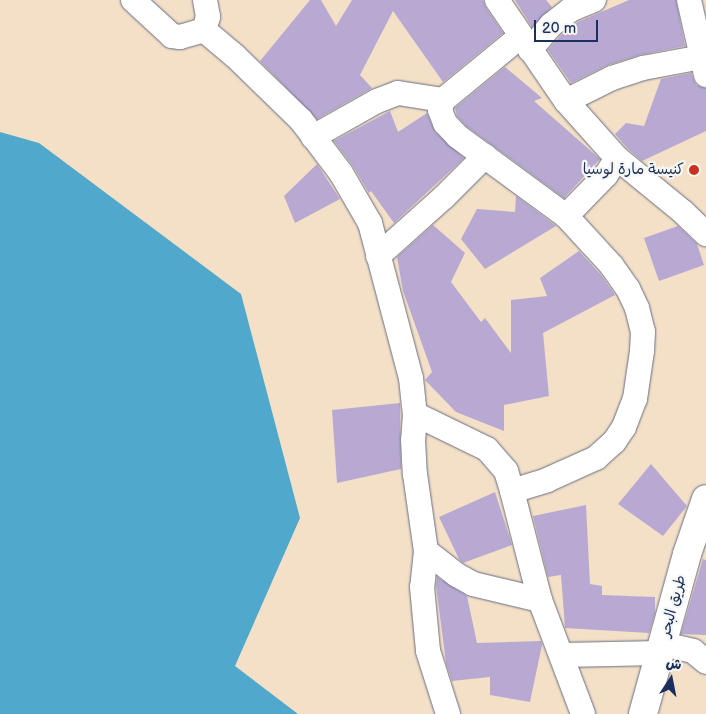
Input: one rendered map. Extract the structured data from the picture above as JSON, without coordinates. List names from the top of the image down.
{
  "streets": {
    "main road": ["طريق البحر"]
  },
  "places": ["كنيسة مارة لوسيا"],
  "scale_bar": "20 m",
  "north": "top"
}
